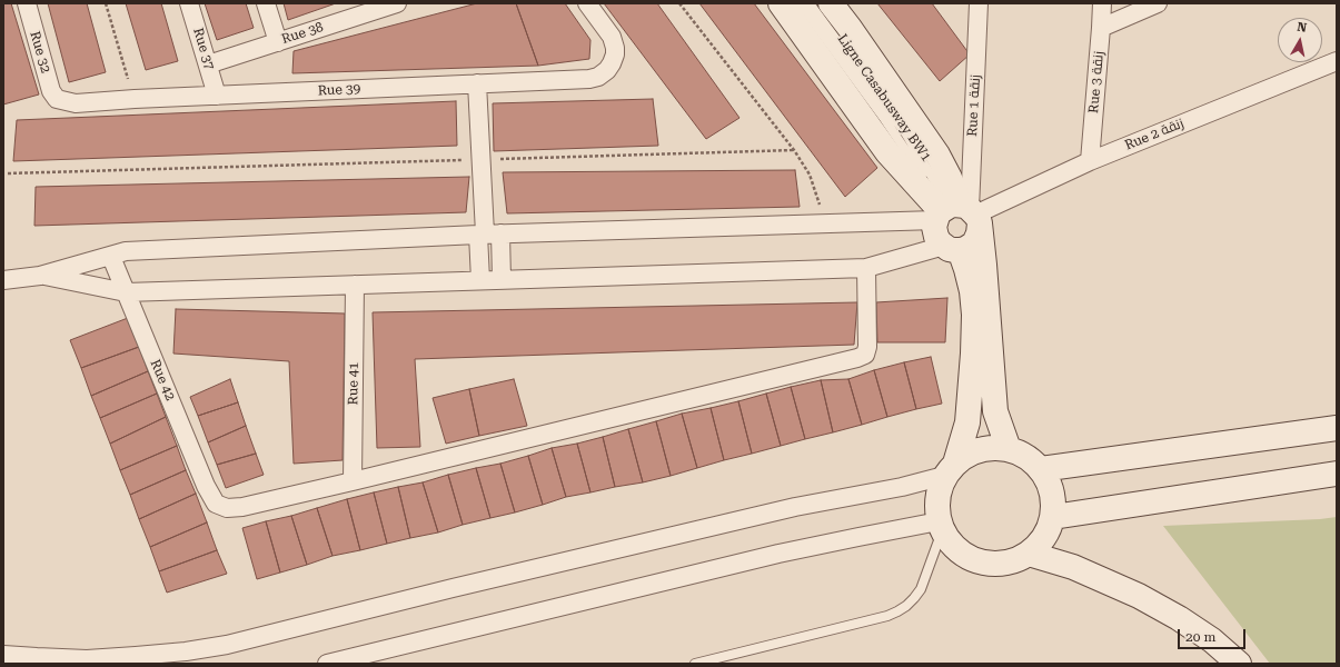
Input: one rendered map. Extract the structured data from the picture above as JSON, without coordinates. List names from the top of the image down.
{
  "streets": {
    "street": [
      "Rue 38",
      "Rue 37",
      "Rue 32",
      "Rue 3 زنقة",
      "Rue 39",
      "Rue 1 زنقة",
      "Rue 2 زنقة",
      "Rue 42",
      "Rue 41"
    ],
    "lane": ["Ligne Casabusway BW1"]
  },
  "crossings": [
    ["Rue 38", "Rue 37"],
    ["Rue 37", "Rue 39"],
    ["Rue 32", "Rue 39"],
    ["Rue 3 زنقة", "Rue 2 زنقة"],
    ["Ligne Casabusway BW1", "Rue 1 زنقة"],
    ["Ligne Casabusway BW1", "Rue 2 زنقة"],
    ["Rue 1 زنقة", "Rue 2 زنقة"],
    ["Rue 42", "Rue 41"]
  ],
  "scale_bar": "20 m",
  "north": "top"
}
